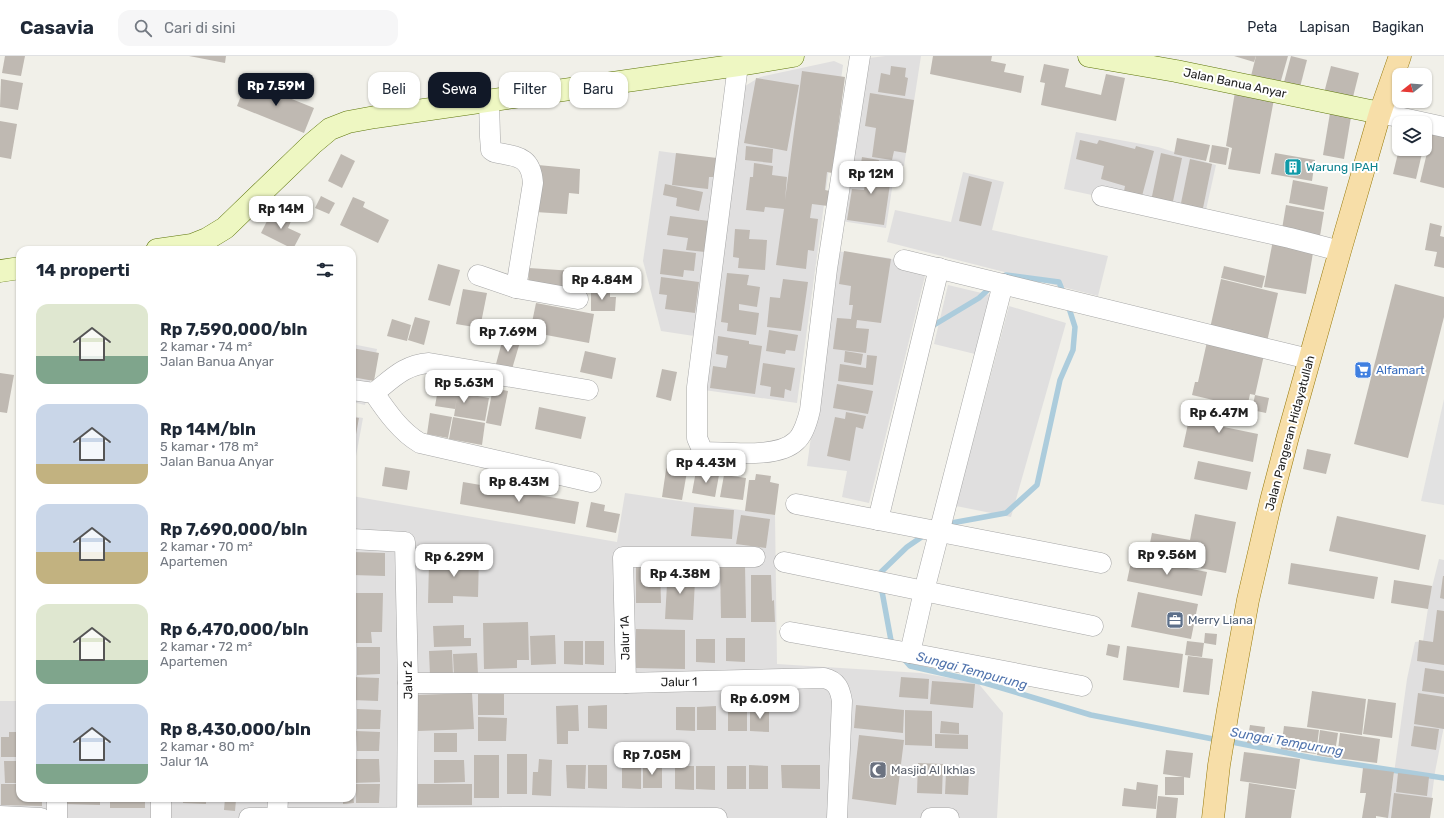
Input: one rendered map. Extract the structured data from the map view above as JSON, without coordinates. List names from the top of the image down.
{
  "streets": {
    "main road": ["Jalan Pangeran Hidayatullah"],
    "street": [
      "Jalan Banua Anyar",
      "Jalur 1A",
      "Jalur 2",
      "Jalur 1"
    ]
  },
  "crossings": [
    ["Jalan Banua Anyar", "Jalan Pangeran Hidayatullah"],
    ["Jalur 1A", "Jalur 1"],
    ["Jalur 2", "Jalur 1"]
  ],
  "water": ["Sungai Tempurung"],
  "places": {
    "building": ["Warung IPAH"],
    "supermarket": ["Alfamart"],
    "office": ["Merry Liana"],
    "mosque": ["Masjid Al Ikhlas"]
  },
  "north": "left",
  "page": {
    "header": "Casavia",
    "search": "Cari di sini",
    "nav": ["Peta", "Lapisan", "Bagikan"],
    "chip": [
      "Beli",
      "Sewa",
      "Filter",
      "Baru"
    ],
    "price": [
      "Rp 7.59M",
      "Rp 12M",
      "Rp 14M",
      "Rp 4.84M",
      "Rp 7.69M",
      "Rp 5.63M",
      "Rp 6.47M",
      "Rp 4.43M",
      "Rp 8.43M",
      "Rp 9.56M",
      "Rp 6.29M",
      "Rp 4.38M",
      "Rp 6.09M",
      "Rp 7.05M"
    ],
    "heading": "14 properti",
    "list": [
      {
        "name": "Rp 7,590,000/bln",
        "note": "2 kamar · 74 m² · Jalan Banua Anyar"
      },
      {
        "name": "Rp 14M/bln",
        "note": "5 kamar · 178 m² · Jalan Banua Anyar"
      },
      {
        "name": "Rp 7,690,000/bln",
        "note": "2 kamar · 70 m² · Apartemen"
      },
      {
        "name": "Rp 6,470,000/bln",
        "note": "2 kamar · 72 m² · Apartemen"
      },
      {
        "name": "Rp 8,430,000/bln",
        "note": "2 kamar · 80 m² · Jalur 1A"
      }
    ]
  }
}
